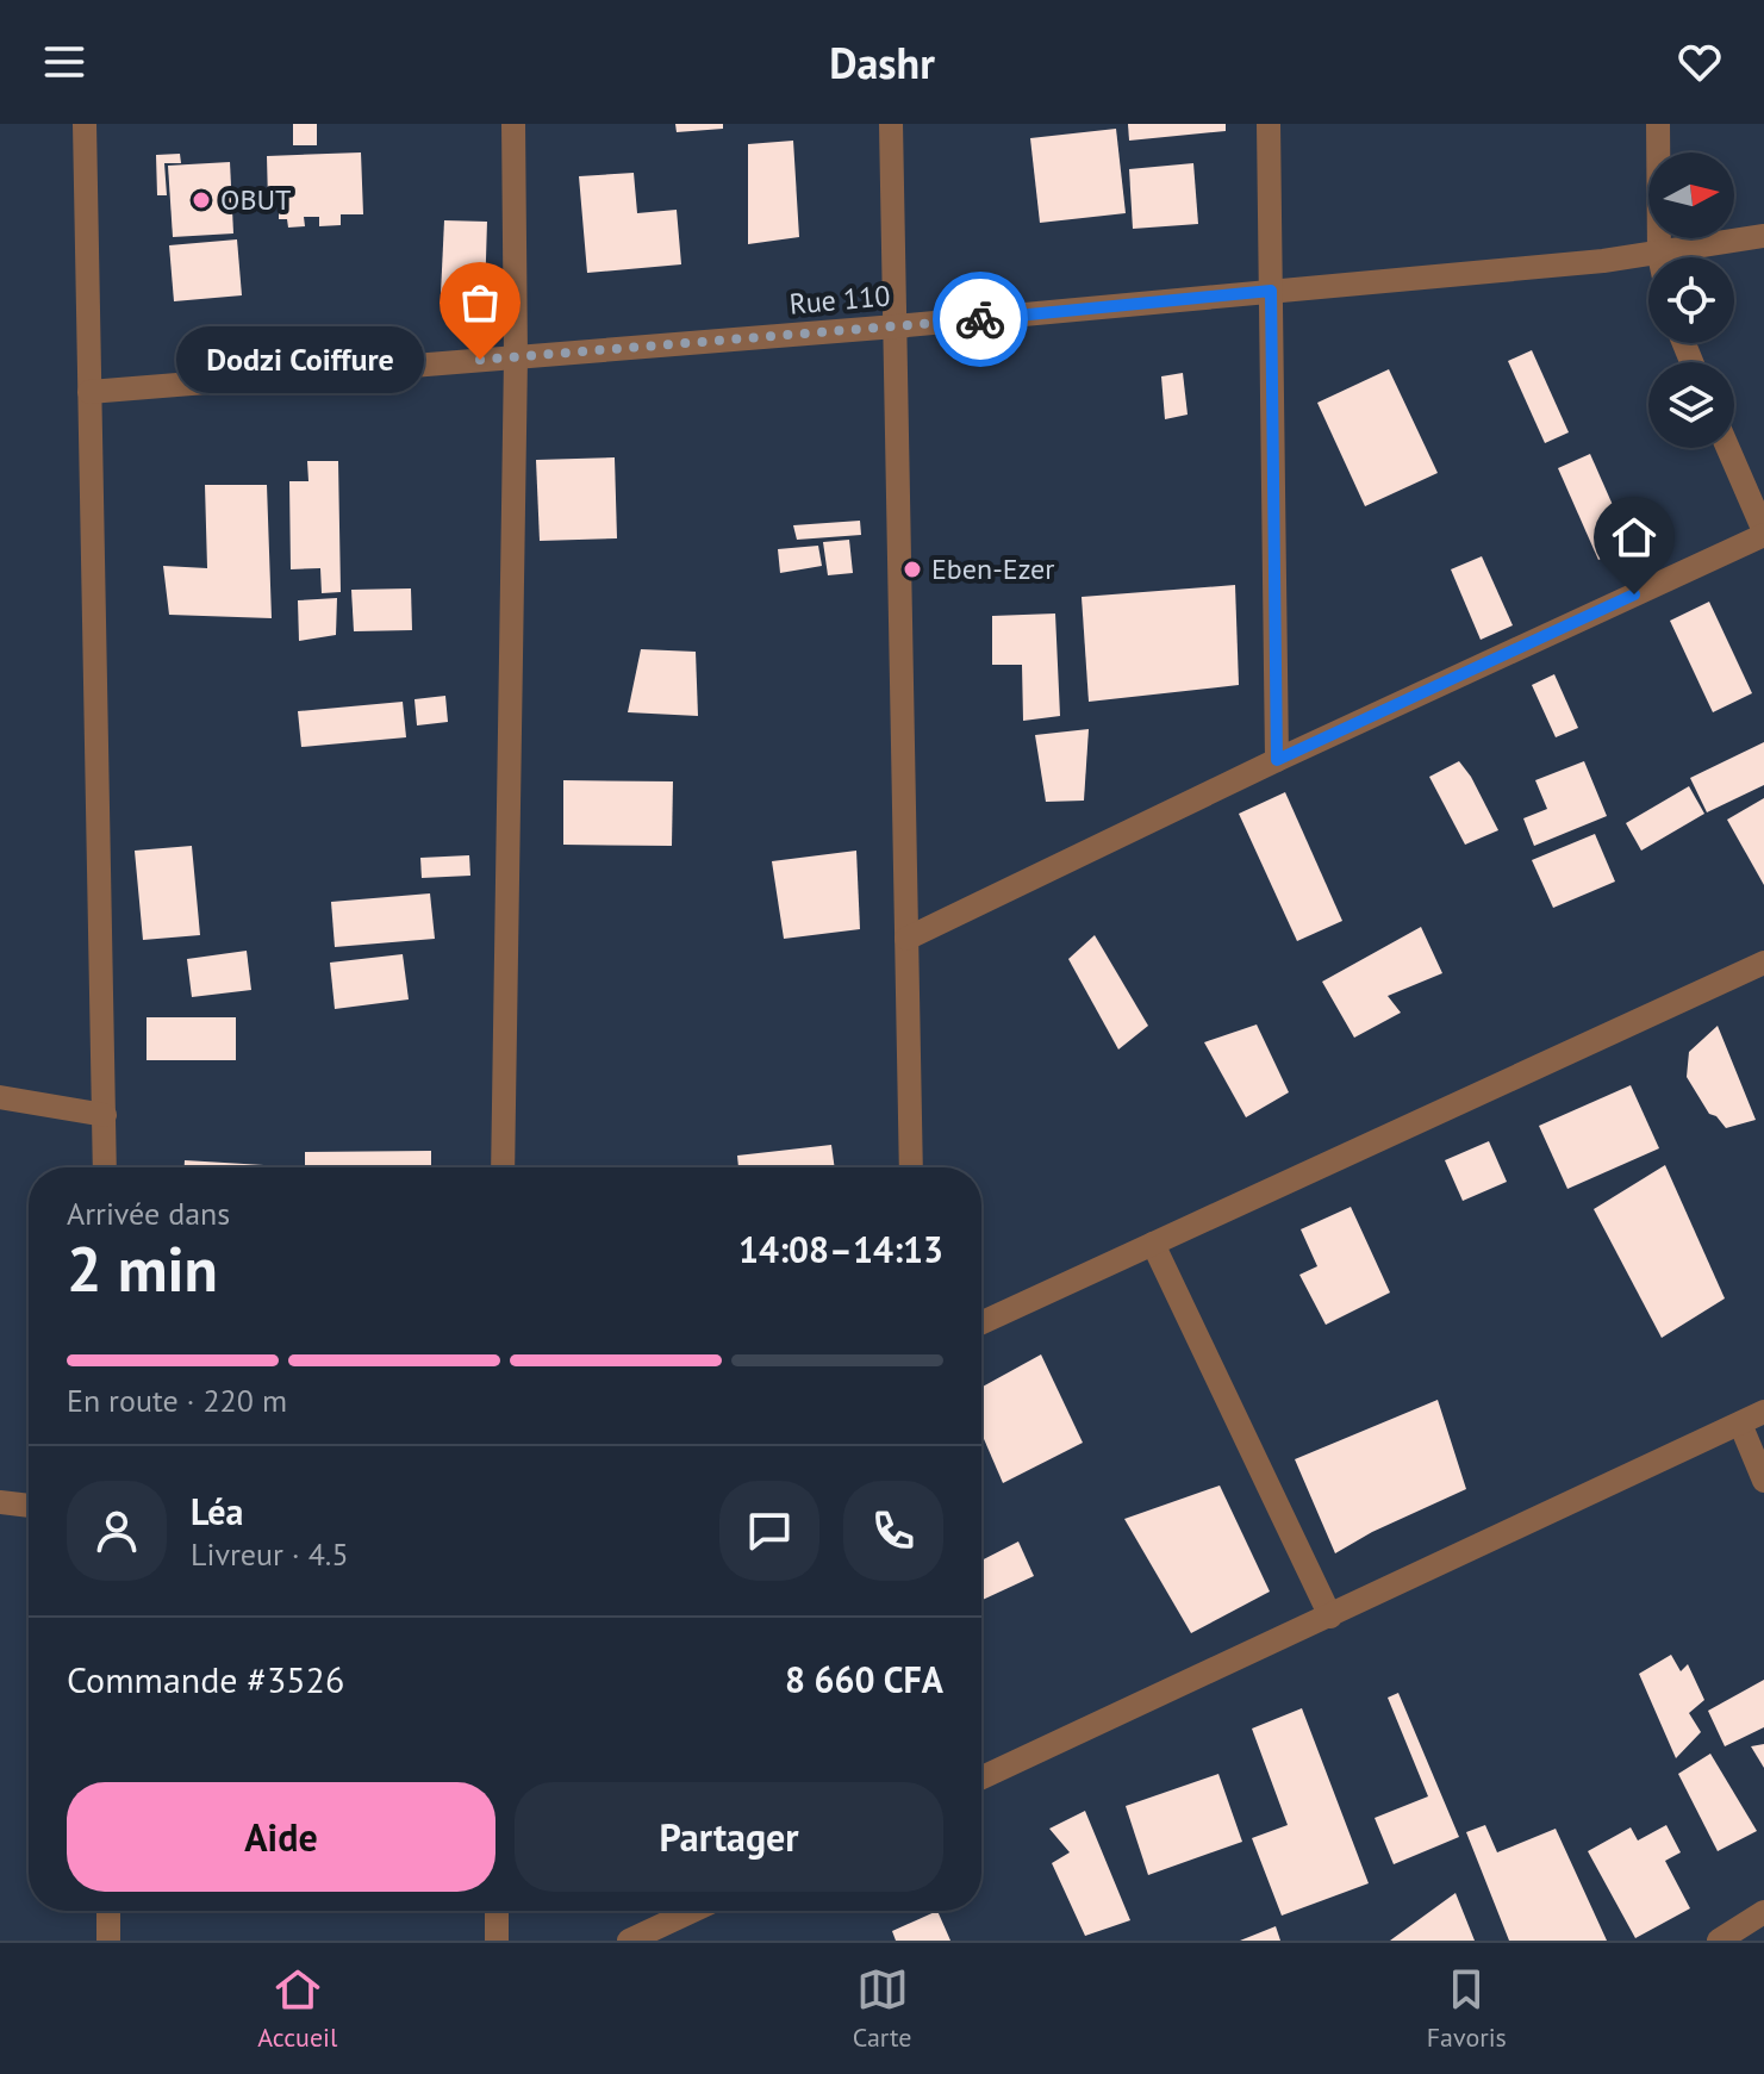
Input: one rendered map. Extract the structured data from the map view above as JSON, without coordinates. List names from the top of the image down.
{
  "streets": {
    "street": ["Rue 110"]
  },
  "places": ["OBUT", "Dodzi Coiffure", "Eben-Ezer"],
  "north": "right",
  "page": {
    "header": "Dashr",
    "bubble": "Dodzi Coiffure",
    "heading": ["2 min", "Arrivée dans", "14:08–14:13"],
    "panel": [
      "Léa",
      "Livreur · 4.5",
      "Commande #3526",
      "8 660 CFA"
    ],
    "bar": "En route · 220 m",
    "buttons": ["Aide", "Partager"],
    "tabs": ["Accueil", "Carte", "Favoris"]
  }
}
